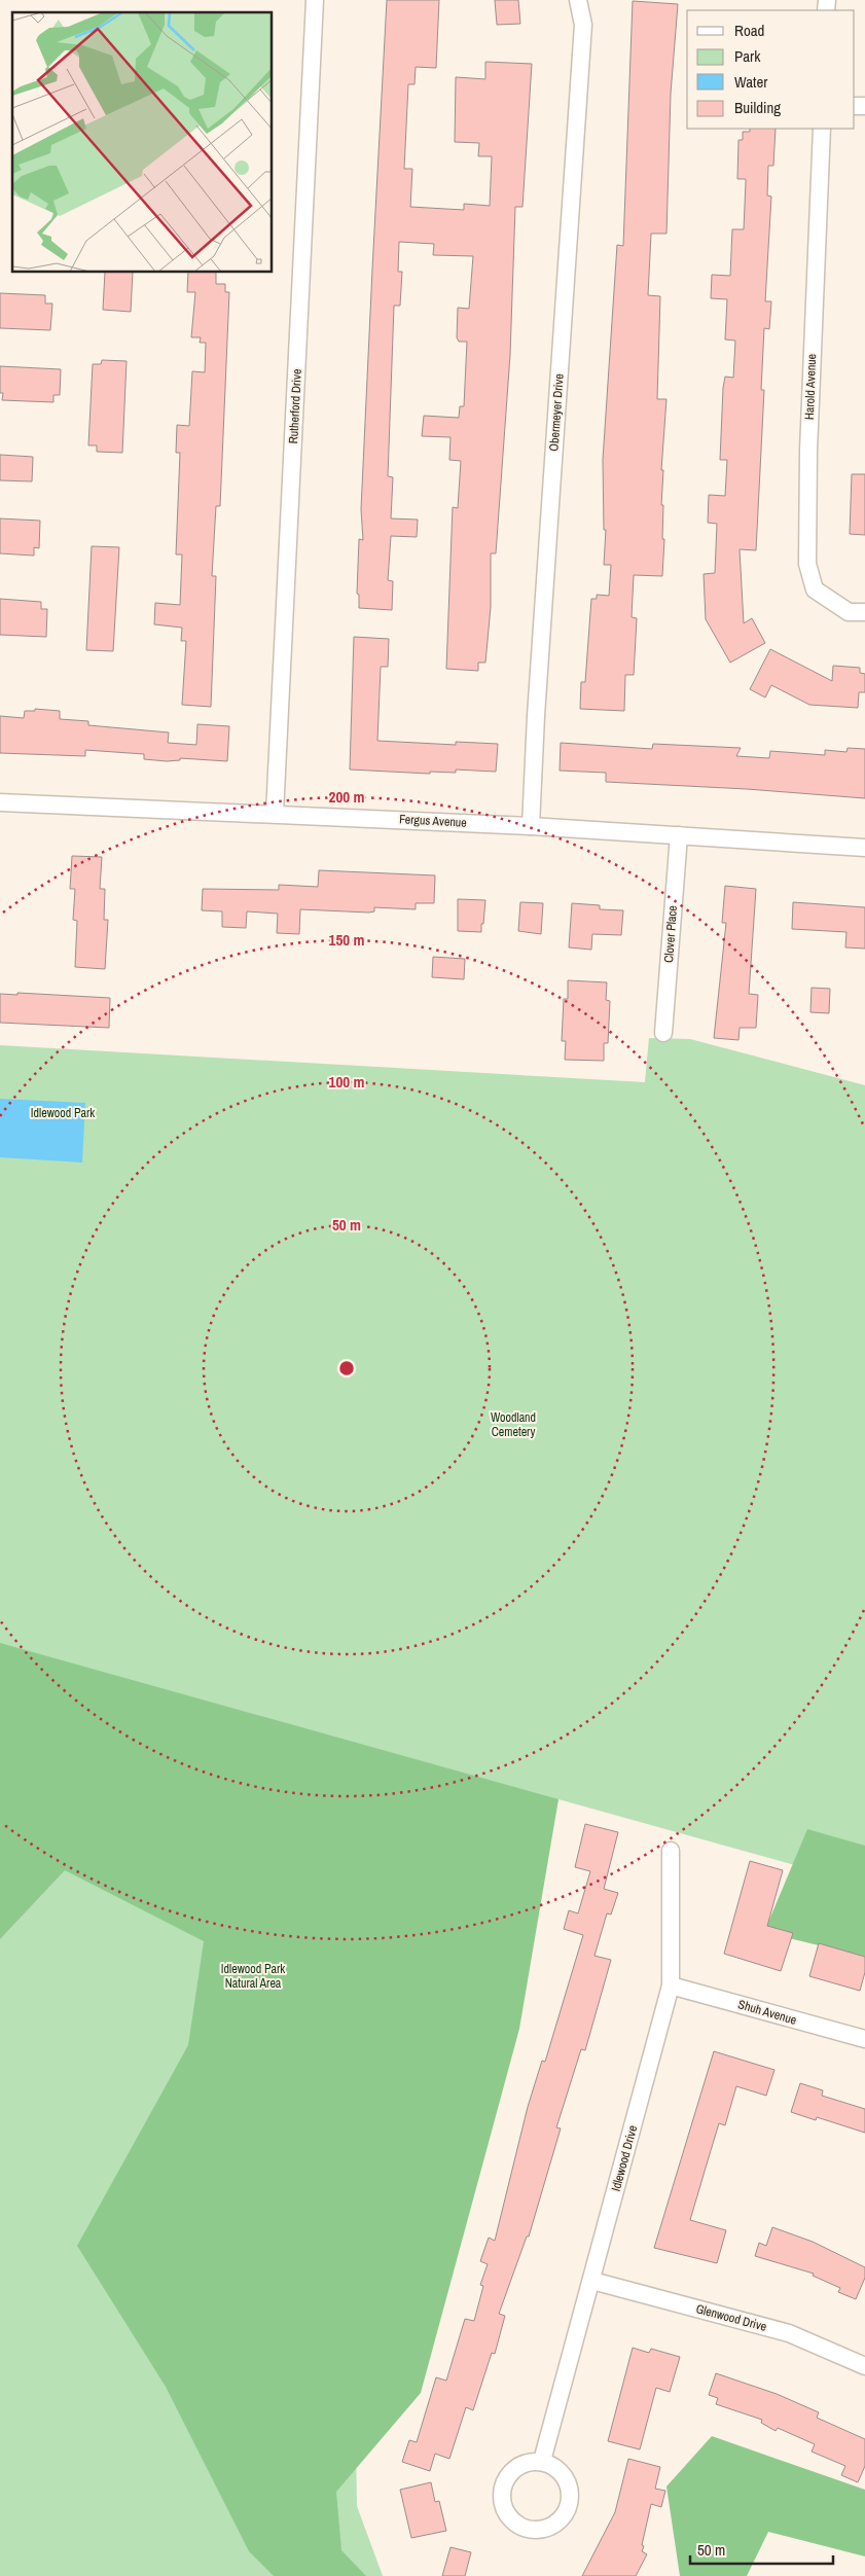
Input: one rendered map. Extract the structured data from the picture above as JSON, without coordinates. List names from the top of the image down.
{
  "streets": {
    "street": [
      "Harold Avenue",
      "Rutherford Drive",
      "Obermeyer Drive",
      "Fergus Avenue",
      "Clover Place",
      "Shuh Avenue",
      "Idlewood Drive",
      "Glenwood Drive"
    ]
  },
  "crossings": [
    ["Rutherford Drive", "Fergus Avenue"],
    ["Obermeyer Drive", "Fergus Avenue"],
    ["Fergus Avenue", "Clover Place"],
    ["Shuh Avenue", "Idlewood Drive"],
    ["Idlewood Drive", "Glenwood Drive"]
  ],
  "parks": ["Idlewood Park", "Woodland Cemetery", "Idlewood Park Natural Area"],
  "legend": [
    "Road",
    "Park",
    "Water",
    "Building"
  ],
  "scale_bar": "50 m",
  "rings": [
    "200 m",
    "150 m",
    "100 m",
    "50 m"
  ]
}
